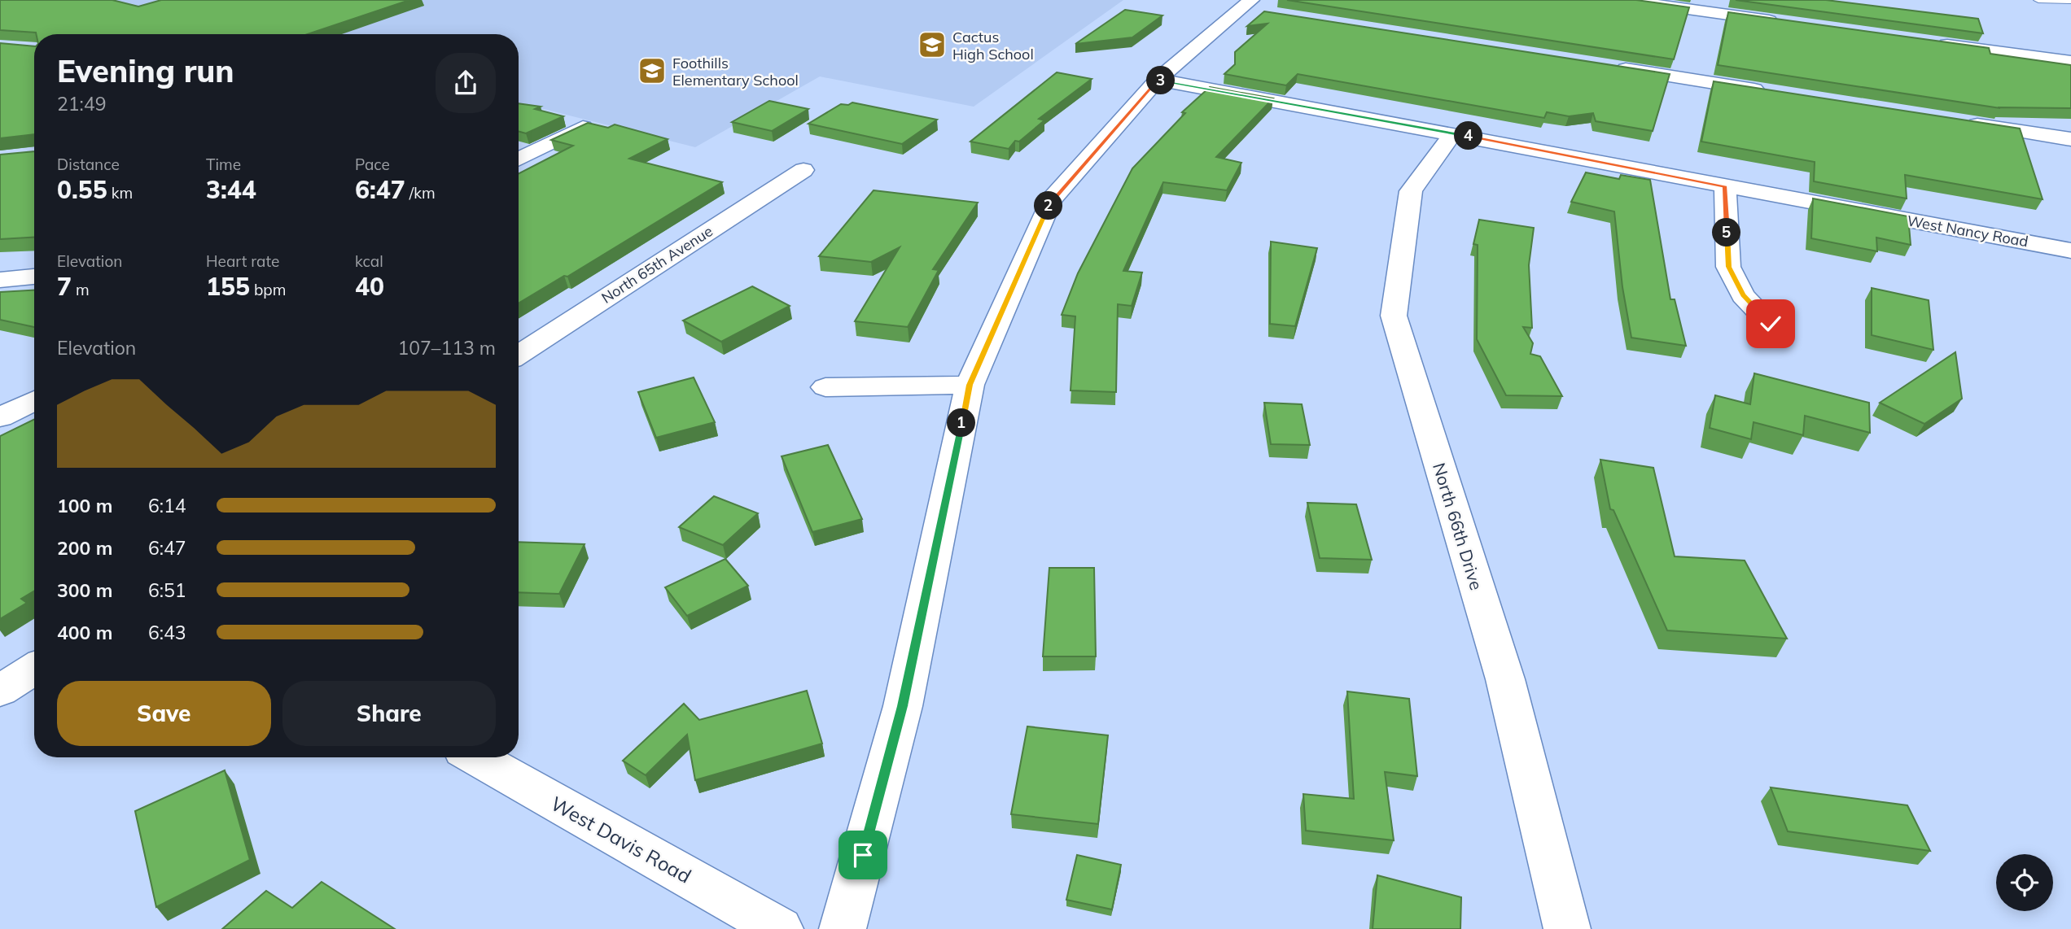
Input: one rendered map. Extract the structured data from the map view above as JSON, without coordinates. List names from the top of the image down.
{
  "streets": {
    "street": [
      "West Nancy Road",
      "North 65th Avenue",
      "North 66th Drive",
      "West Davis Road"
    ]
  },
  "crossings": [
    ["West Nancy Road", "North 66th Drive"]
  ],
  "places": {
    "school or university": ["Cactus High School", "Foothills Elementary School"]
  },
  "page": {
    "heading": ["Evening run", "21:49"],
    "pins": [
      "3",
      "4",
      "2",
      "5",
      "1"
    ],
    "stats": [
      ["Distance", "0.55 km"],
      ["Time", "3:44"],
      ["Pace", "6:47 /km"],
      ["Elevation", "7 m"],
      ["Heart rate", "155 bpm"],
      ["kcal", "40"]
    ],
    "chart": ["Elevation", "107–113 m"],
    "list": [
      {
        "name": "100 m",
        "note": "6:14"
      },
      {
        "name": "200 m",
        "note": "6:47"
      },
      {
        "name": "300 m",
        "note": "6:51"
      },
      {
        "name": "400 m",
        "note": "6:43"
      }
    ],
    "buttons": ["Save", "Share"]
  }
}
